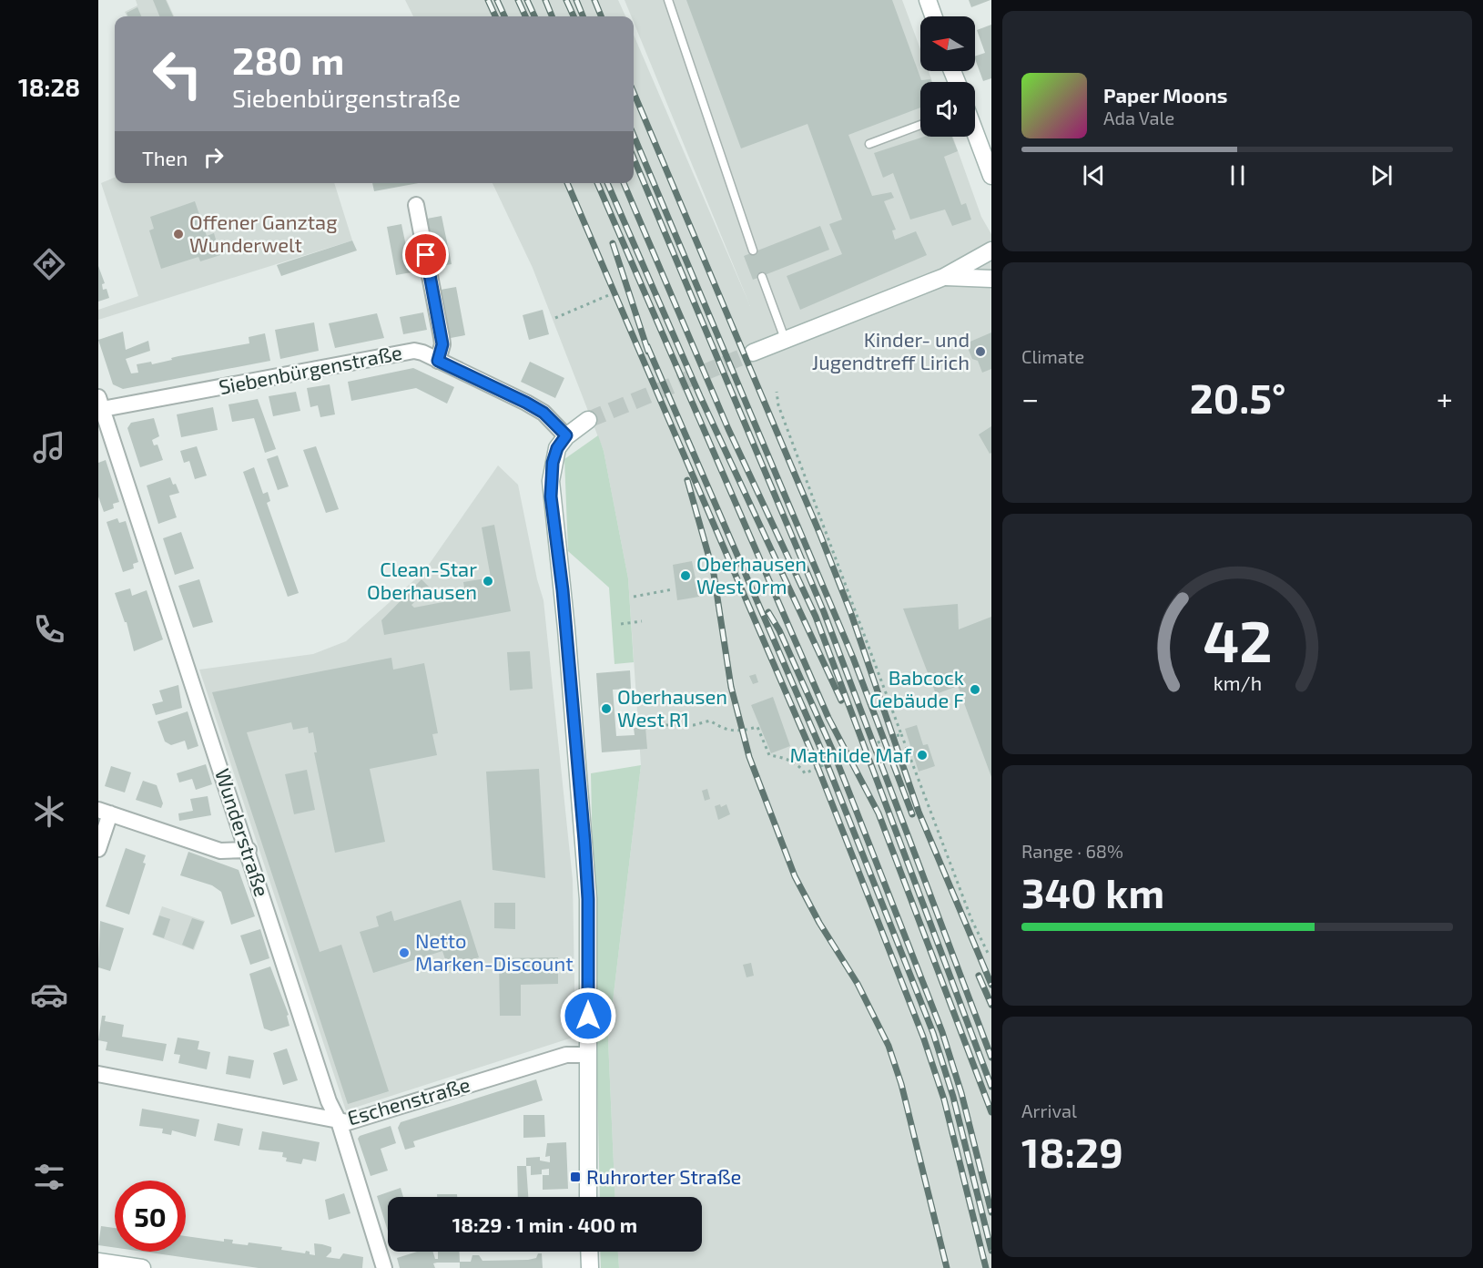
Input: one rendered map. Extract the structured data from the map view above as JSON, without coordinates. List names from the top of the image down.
{
  "streets": {
    "street": ["Siebenbürgenstraße", "Wunderstraße", "Eschenstraße"]
  },
  "crossings": [
    ["Siebenbürgenstraße", "Wunderstraße"],
    ["Wunderstraße", "Eschenstraße"]
  ],
  "places": {
    "other": [
      "Offener Ganztag Wunderwelt",
      "Kinder- und Jugendtreff Lirich",
      "Oberhausen West Orm",
      "Clean-Star Oberhausen",
      "Babcock Gebäude F",
      "Oberhausen West R1",
      "Mathilde Maf",
      "Netto Marken-Discount"
    ],
    "transit": ["Ruhrorter Straße"]
  },
  "north": "left",
  "page": {
    "tabs": "18:28",
    "turn": ["280 m", "Siebenbürgenstraße"],
    "song": ["Paper Moons", "Ada Vale"],
    "then": "Then",
    "tile": [
      "Climate",
      ["Range · 68%", "340 km"],
      ["Arrival", "18:29"]
    ],
    "heat": ["−", "20.5°", "+"],
    "limit": "50",
    "trip": "18:29 · 1 min · 400 m",
    "gauge": ["42", "km/h"]
  }
}
